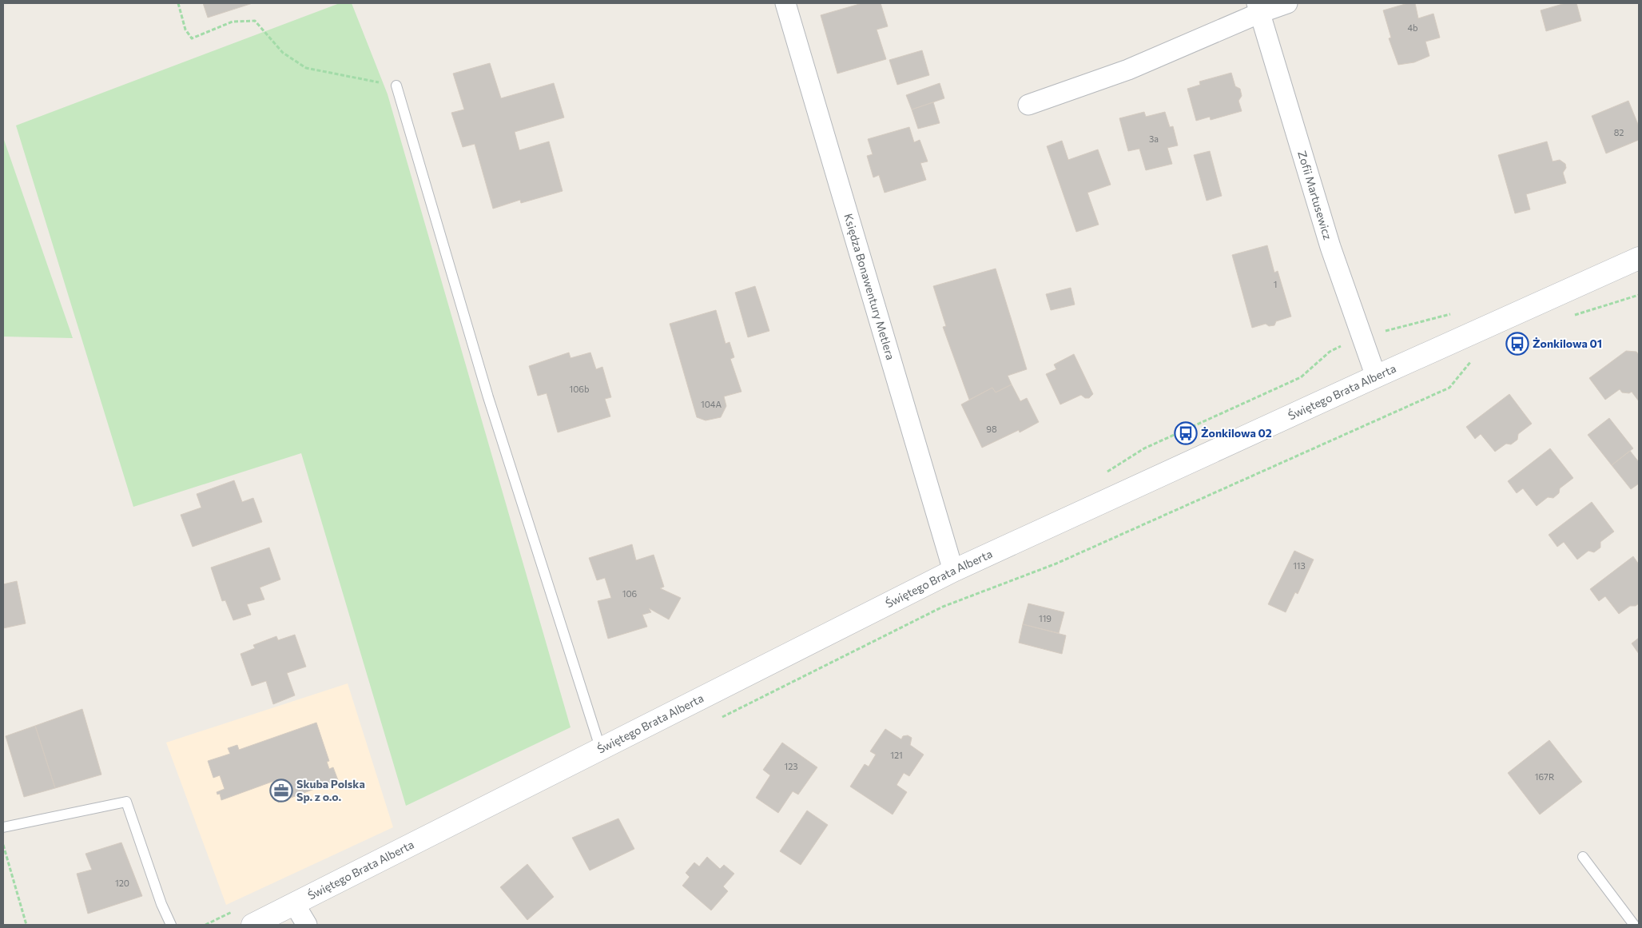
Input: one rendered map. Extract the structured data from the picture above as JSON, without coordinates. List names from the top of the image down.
{
  "streets": {
    "street": ["Zofii Martusewicz", "Księdza Bonawentury Metlera", "Świętego Brata Alberta"]
  },
  "crossings": [
    ["Zofii Martusewicz", "Świętego Brata Alberta"],
    ["Księdza Bonawentury Metlera", "Świętego Brata Alberta"]
  ],
  "places": {
    "bus stop": ["Żonkilowa 01", "Żonkilowa 02"],
    "office": ["Skuba Polska Sp. z o.o."]
  },
  "house_numbers": [
    "4b",
    "82",
    "3a",
    "1",
    "106b",
    "104A",
    "98",
    "113",
    "106",
    "119",
    "121",
    "123",
    "167R",
    "120"
  ]
}
